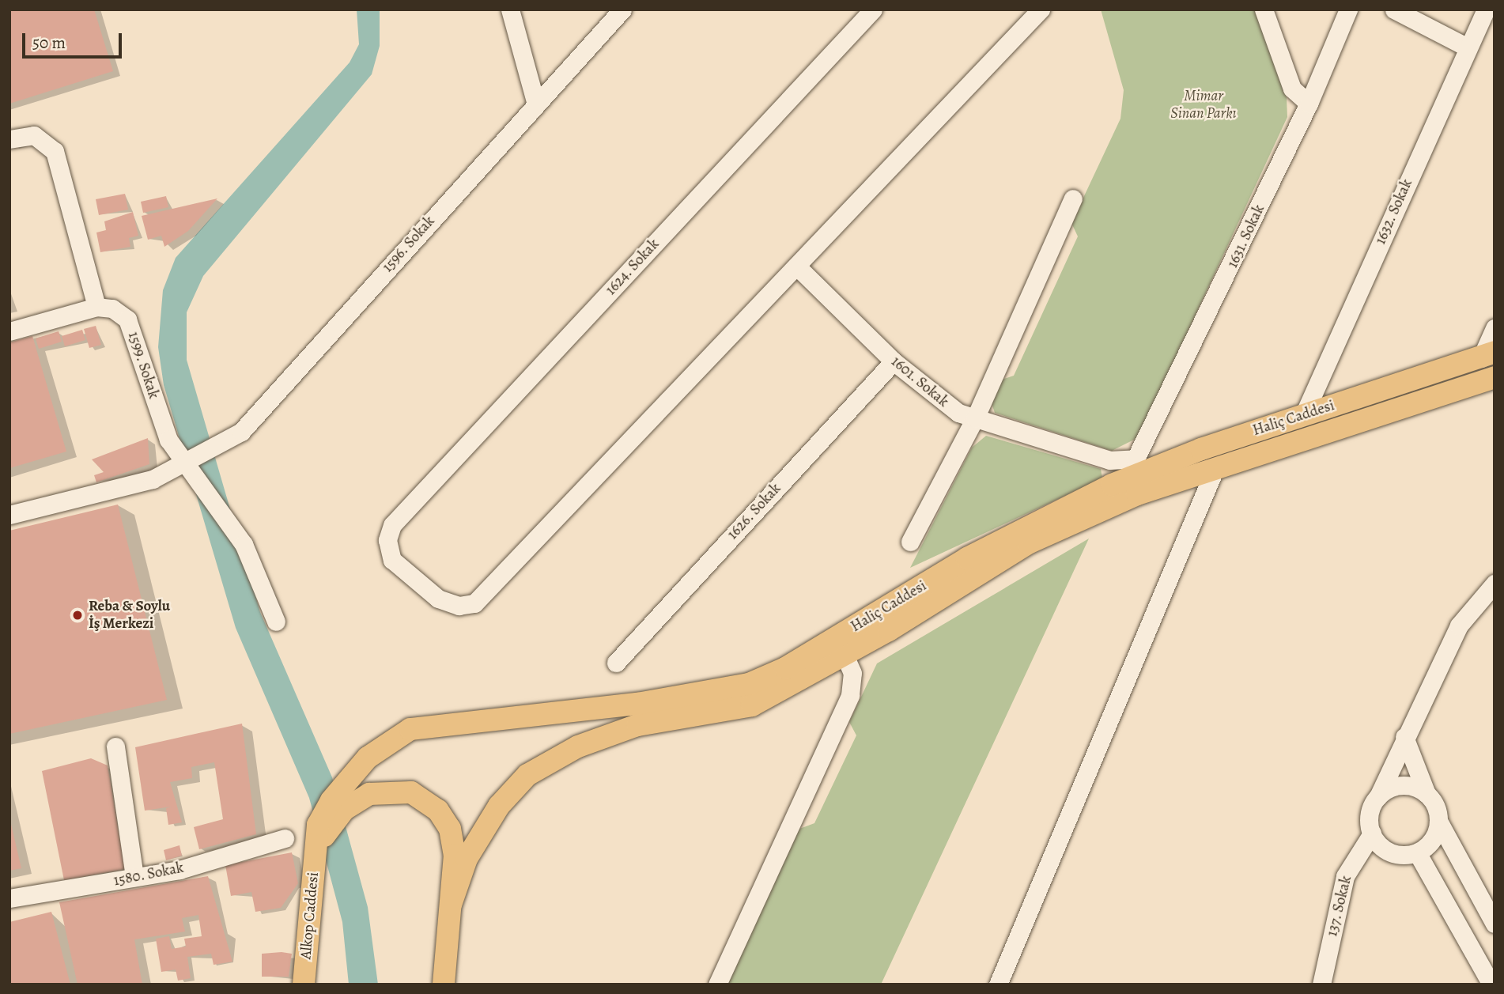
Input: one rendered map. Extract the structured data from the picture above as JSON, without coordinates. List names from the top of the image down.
{
  "streets": {
    "main road": ["Haliç Caddesi", "Alkop Caddesi"],
    "street": [
      "1632. Sokak",
      "1631. Sokak",
      "1596. Sokak",
      "1624. Sokak",
      "1599. Sokak",
      "1601. Sokak",
      "1626. Sokak",
      "1580. Sokak",
      "137. Sokak"
    ]
  },
  "crossings": [
    ["1632. Sokak", "Haliç Caddesi"],
    ["1631. Sokak", "1601. Sokak"],
    ["1631. Sokak", "Haliç Caddesi"],
    ["1596. Sokak", "1599. Sokak"],
    ["1624. Sokak", "1601. Sokak"],
    ["1601. Sokak", "Haliç Caddesi"],
    ["1601. Sokak", "1626. Sokak"],
    ["Haliç Caddesi", "Alkop Caddesi"]
  ],
  "parks": ["Mimar Sinan Parkı"],
  "places": ["Reba & Soylu İş Merkezi"],
  "scale_bar": "50 m"
}
